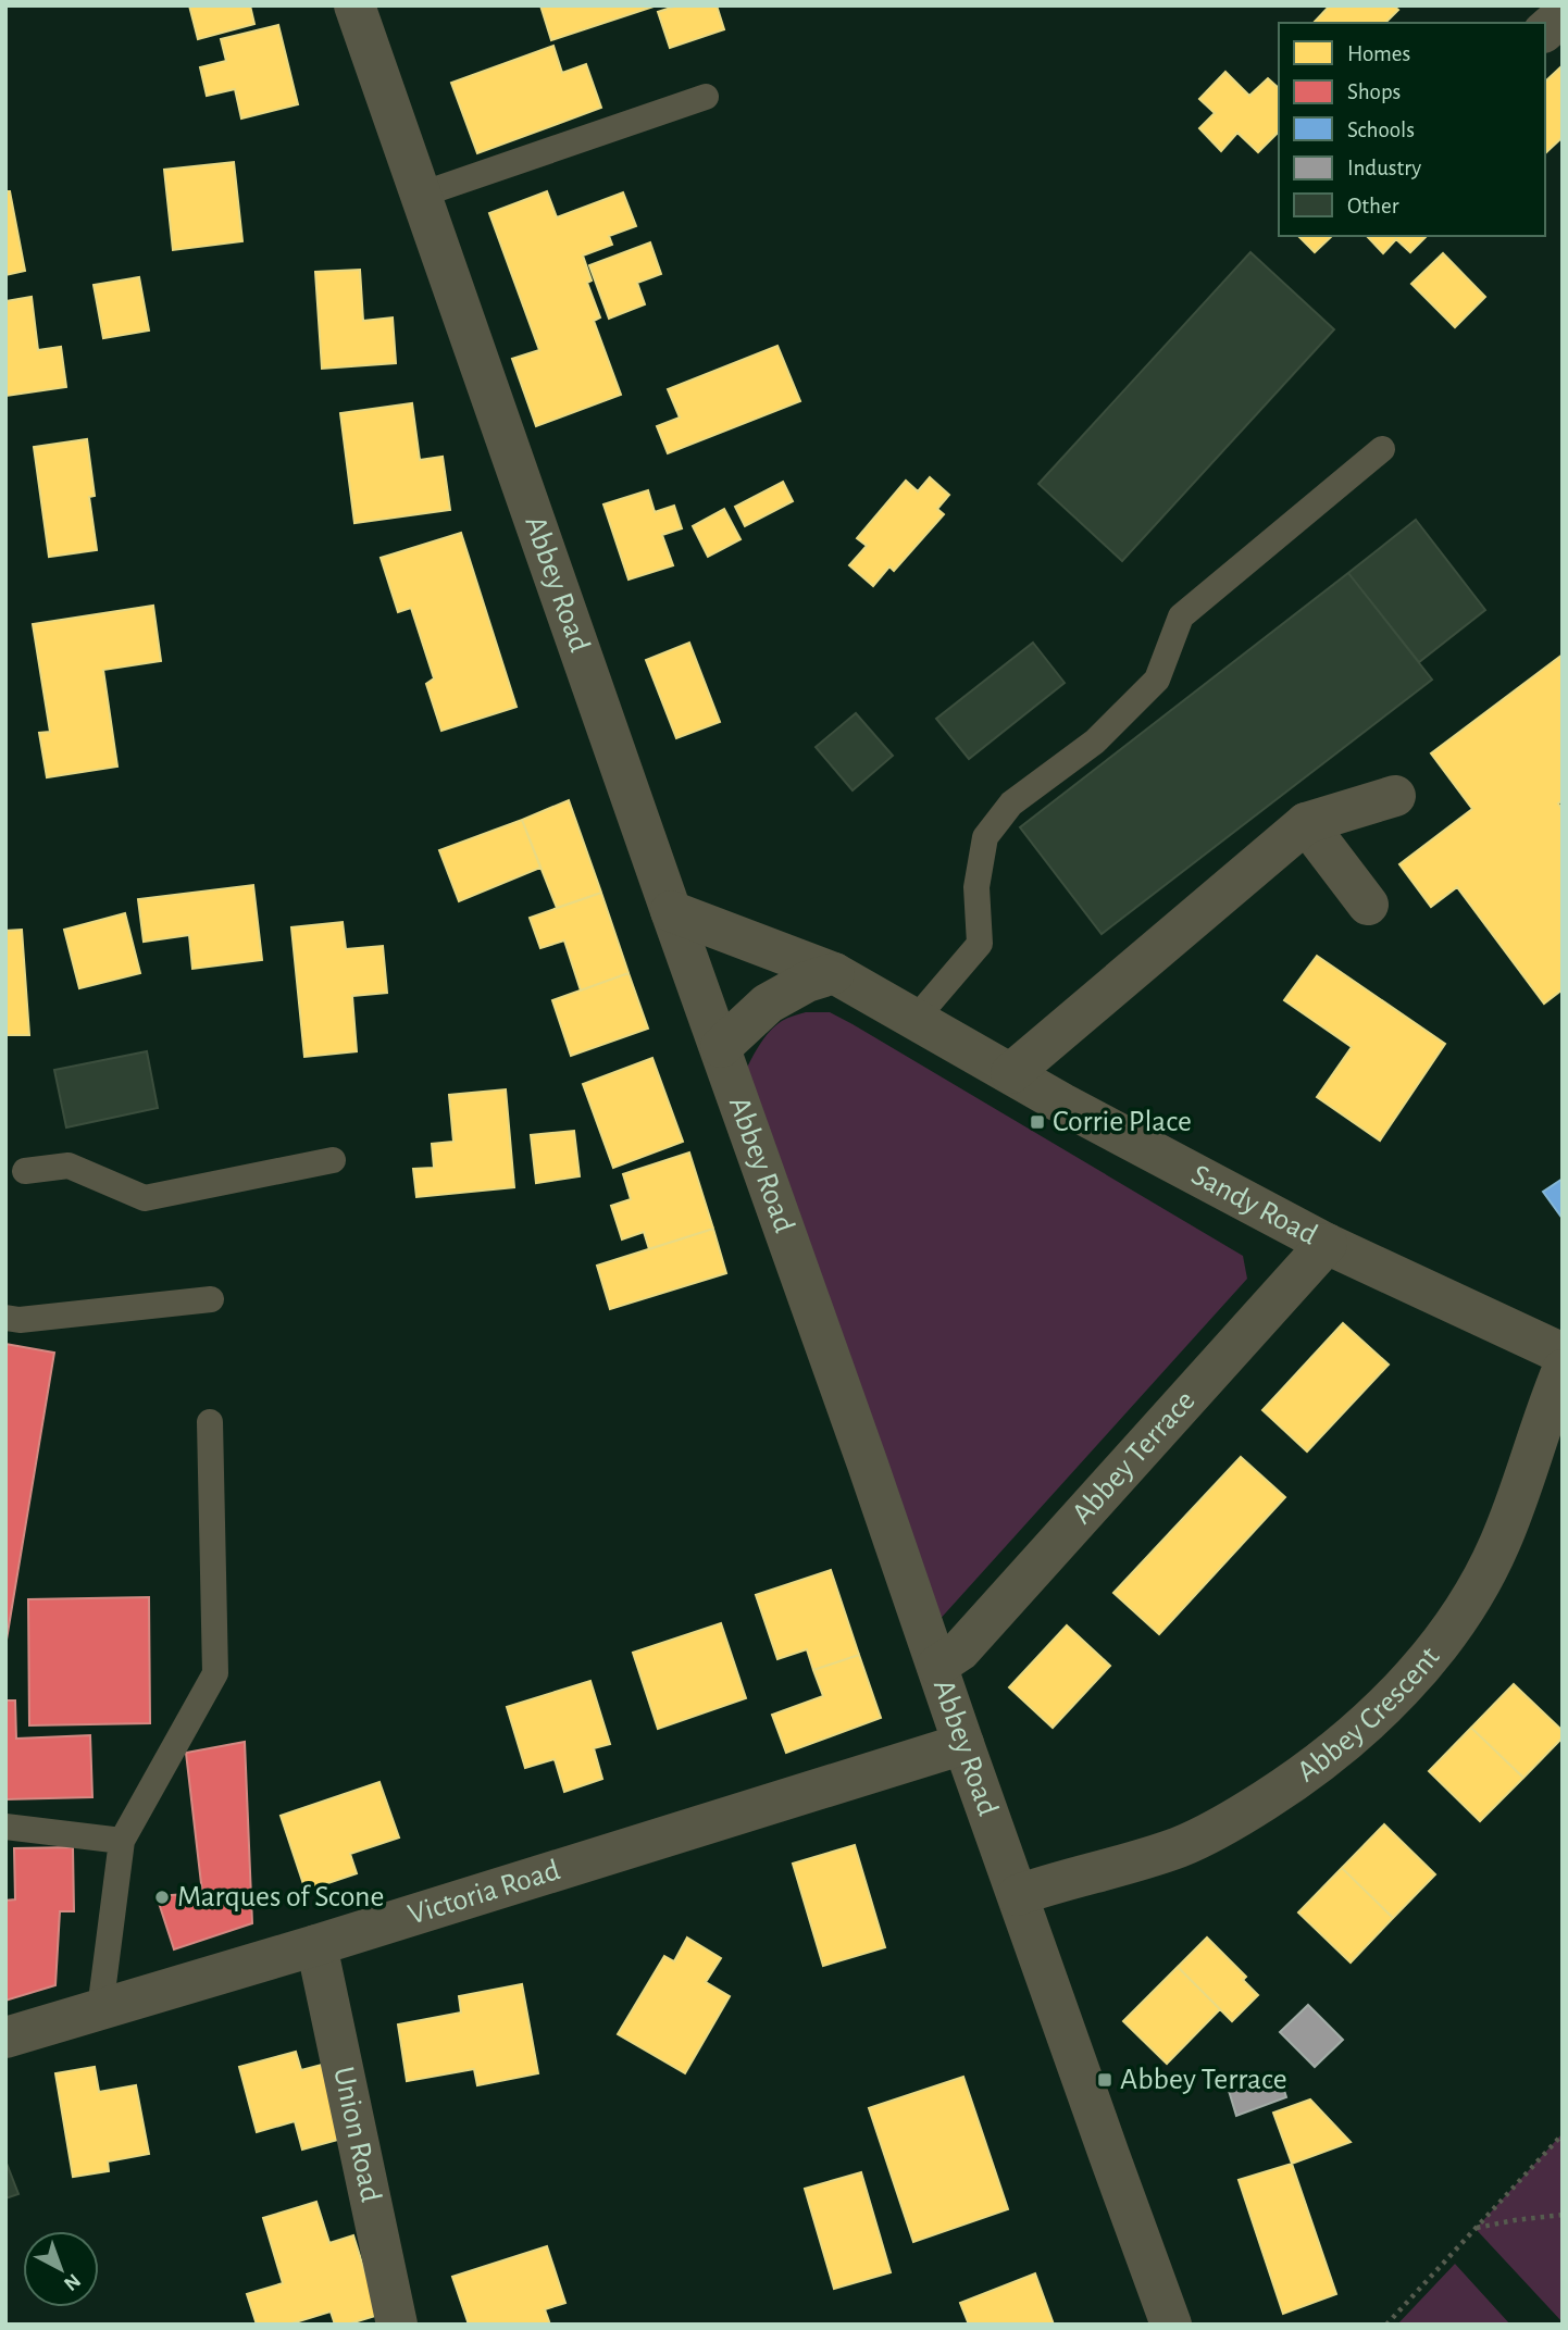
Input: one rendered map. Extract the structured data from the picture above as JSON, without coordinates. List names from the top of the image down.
{
  "streets": {
    "street": [
      "Abbey Road",
      "Sandy Road",
      "Abbey Terrace",
      "Abbey Crescent",
      "Victoria Road",
      "Union Road"
    ]
  },
  "crossings": [
    ["Abbey Road", "Sandy Road"],
    ["Abbey Road", "Abbey Terrace"],
    ["Abbey Road", "Abbey Crescent"],
    ["Abbey Road", "Victoria Road"],
    ["Sandy Road", "Abbey Terrace"],
    ["Victoria Road", "Union Road"]
  ],
  "places": {
    "transit": ["Corrie Place", "Abbey Terrace"],
    "other": ["Marques of Scone"]
  },
  "legend": [
    "Homes",
    "Shops",
    "Schools",
    "Industry",
    "Other"
  ],
  "north": "bottom right"
}
